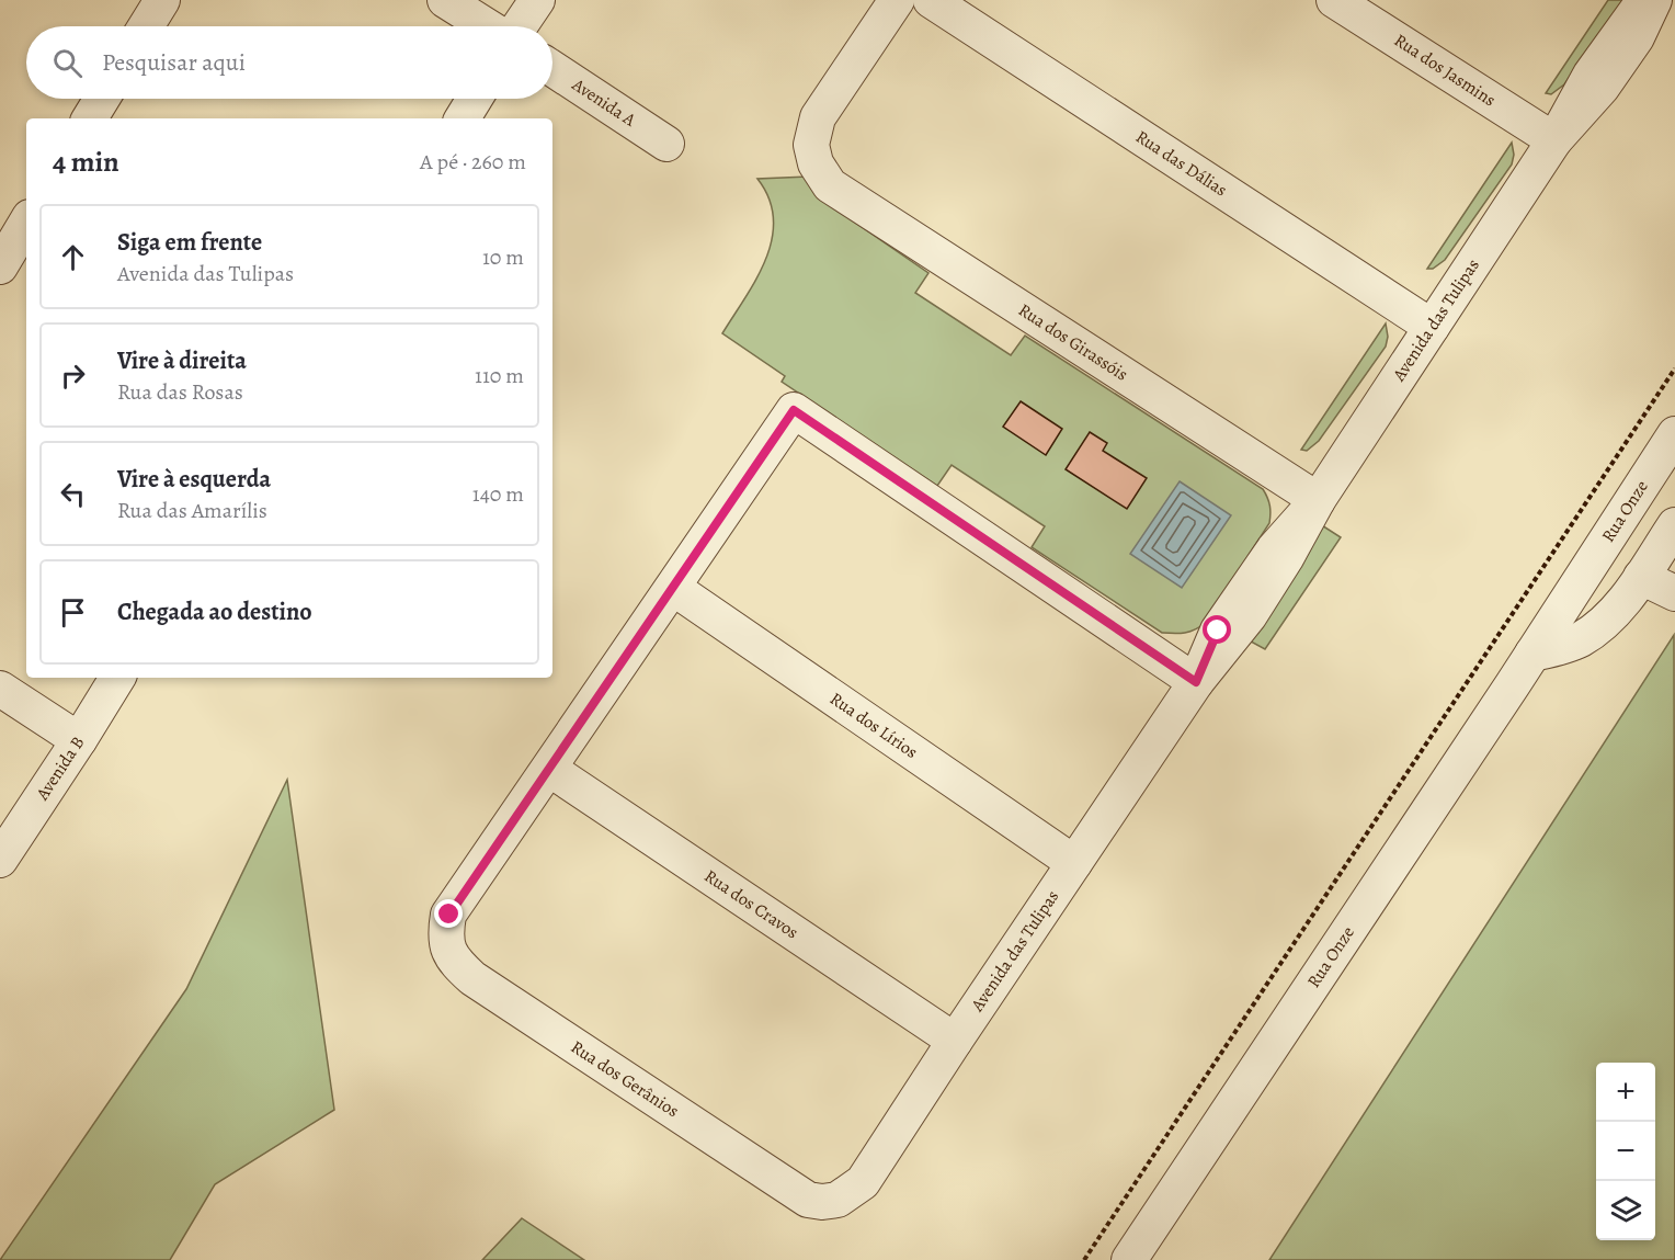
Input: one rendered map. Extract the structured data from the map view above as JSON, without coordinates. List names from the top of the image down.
{
  "streets": {
    "street": [
      "Rua dos Jasmins",
      "Avenida A",
      "Rua das Dálias",
      "Avenida das Tulipas",
      "Rua dos Girassóis",
      "Rua Onze",
      "Rua dos Lírios",
      "Avenida B",
      "Rua dos Cravos",
      "Rua dos Gerânios"
    ]
  },
  "crossings": [
    ["Rua dos Jasmins", "Avenida das Tulipas"],
    ["Rua das Dálias", "Avenida das Tulipas"],
    ["Avenida das Tulipas", "Rua dos Girassóis"],
    ["Avenida das Tulipas", "Rua dos Lírios"],
    ["Avenida das Tulipas", "Rua dos Cravos"],
    ["Avenida das Tulipas", "Rua dos Gerânios"],
    ["Rua dos Cravos", "Rua dos Gerânios"]
  ],
  "page": {
    "search": "Pesquisar aqui",
    "heading": ["4 min", "A pé · 260 m"],
    "list": [
      ["Siga em frente", "Avenida das Tulipas", "10 m"],
      ["Vire à direita", "Rua das Rosas", "110 m"],
      ["Vire à esquerda", "Rua das Amarílis", "140 m"],
      "Chegada ao destino"
    ],
    "map_buttons": ["+", "−"]
  }
}
